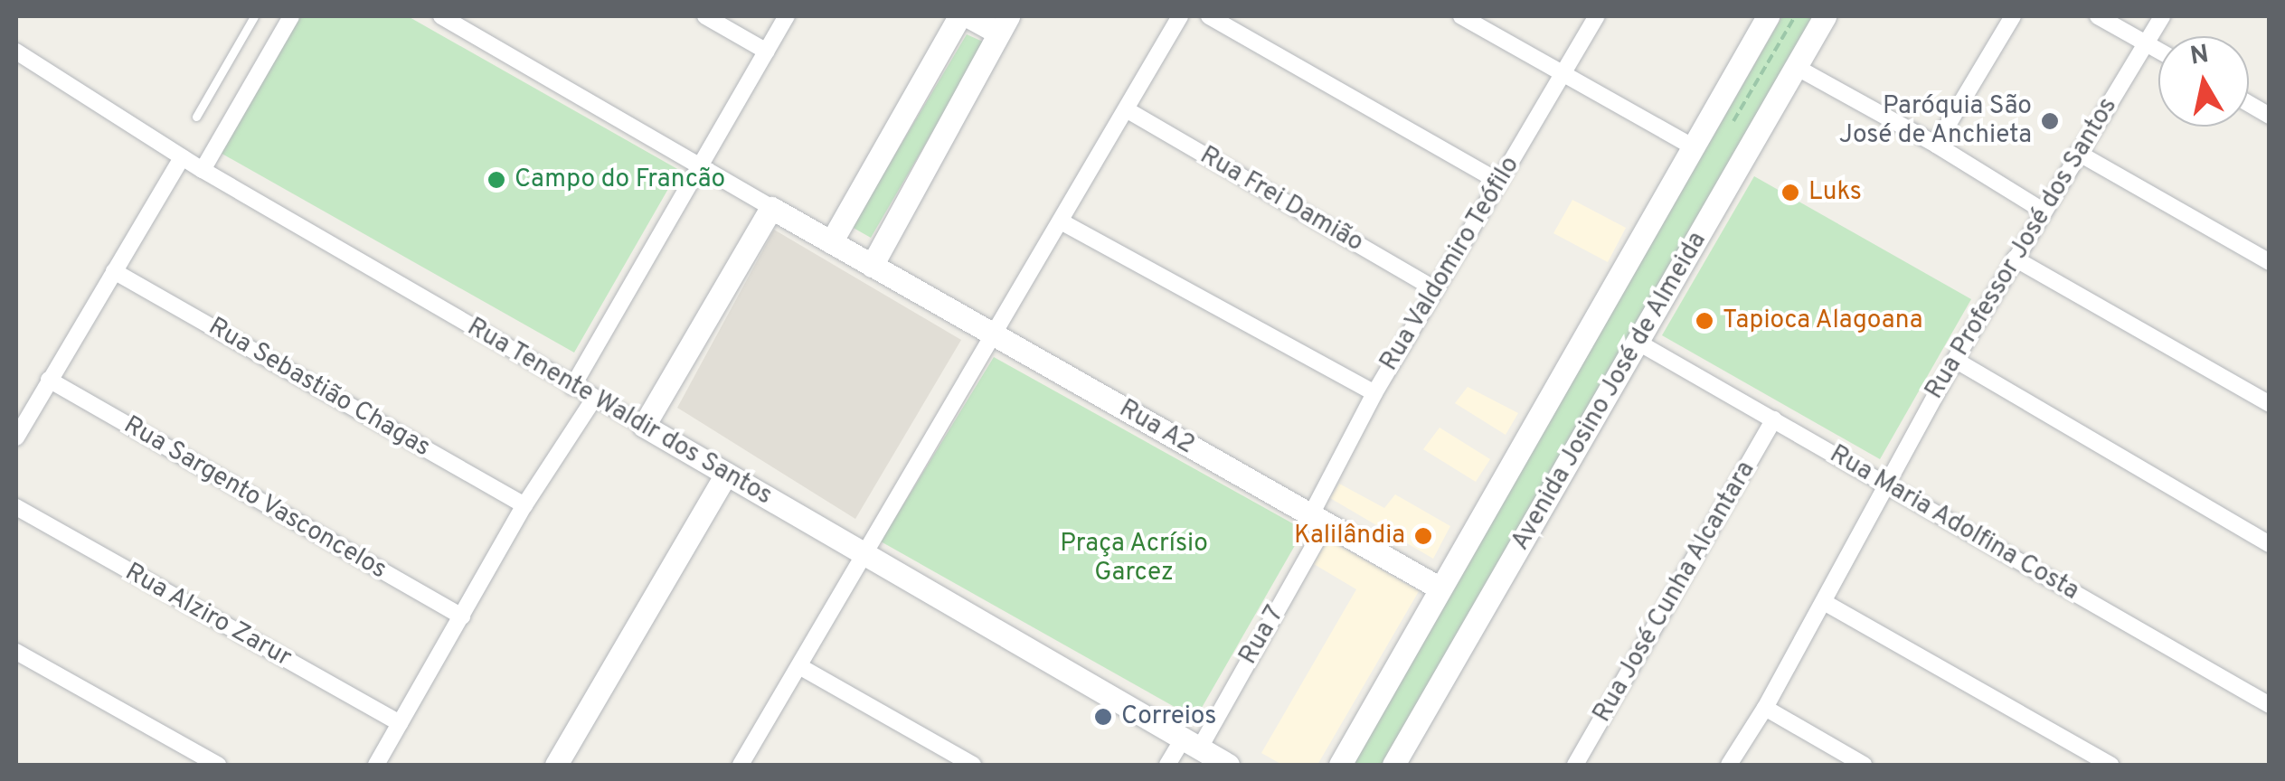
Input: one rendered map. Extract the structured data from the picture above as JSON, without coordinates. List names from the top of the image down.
{
  "streets": {
    "street": [
      "Rua Frei Damião",
      "Rua Professor José dos Santos",
      "Rua Valdomiro Teófilo",
      "Rua Sebastião Chagas",
      "Avenida Josino José de Almeida",
      "Rua Tenente Waldir dos Santos",
      "Rua A2",
      "Rua Sargento Vasconcelos",
      "Rua Maria Adolfina Costa",
      "Rua José Cunha Alcantara",
      "Rua Alziro Zarur",
      "Rua 7"
    ]
  },
  "crossings": [
    ["Rua Frei Damião", "Rua Valdomiro Teófilo"],
    ["Rua Professor José dos Santos", "Rua Maria Adolfina Costa"],
    ["Rua Valdomiro Teófilo", "Rua A2"],
    ["Rua Valdomiro Teófilo", "Rua 7"],
    ["Avenida Josino José de Almeida", "Rua A2"],
    ["Avenida Josino José de Almeida", "Rua Maria Adolfina Costa"],
    ["Rua Tenente Waldir dos Santos", "Rua 7"],
    ["Rua A2", "Rua 7"],
    ["Rua Maria Adolfina Costa", "Rua José Cunha Alcantara"]
  ],
  "parks": ["Praça Acrísio Garcez"],
  "places": [
    "Paróquia São José de Anchieta",
    "Campo do Francão",
    "Luks",
    "Tapioca Alagoana",
    "Kalilândia",
    "Correios"
  ],
  "north": "top"
}
